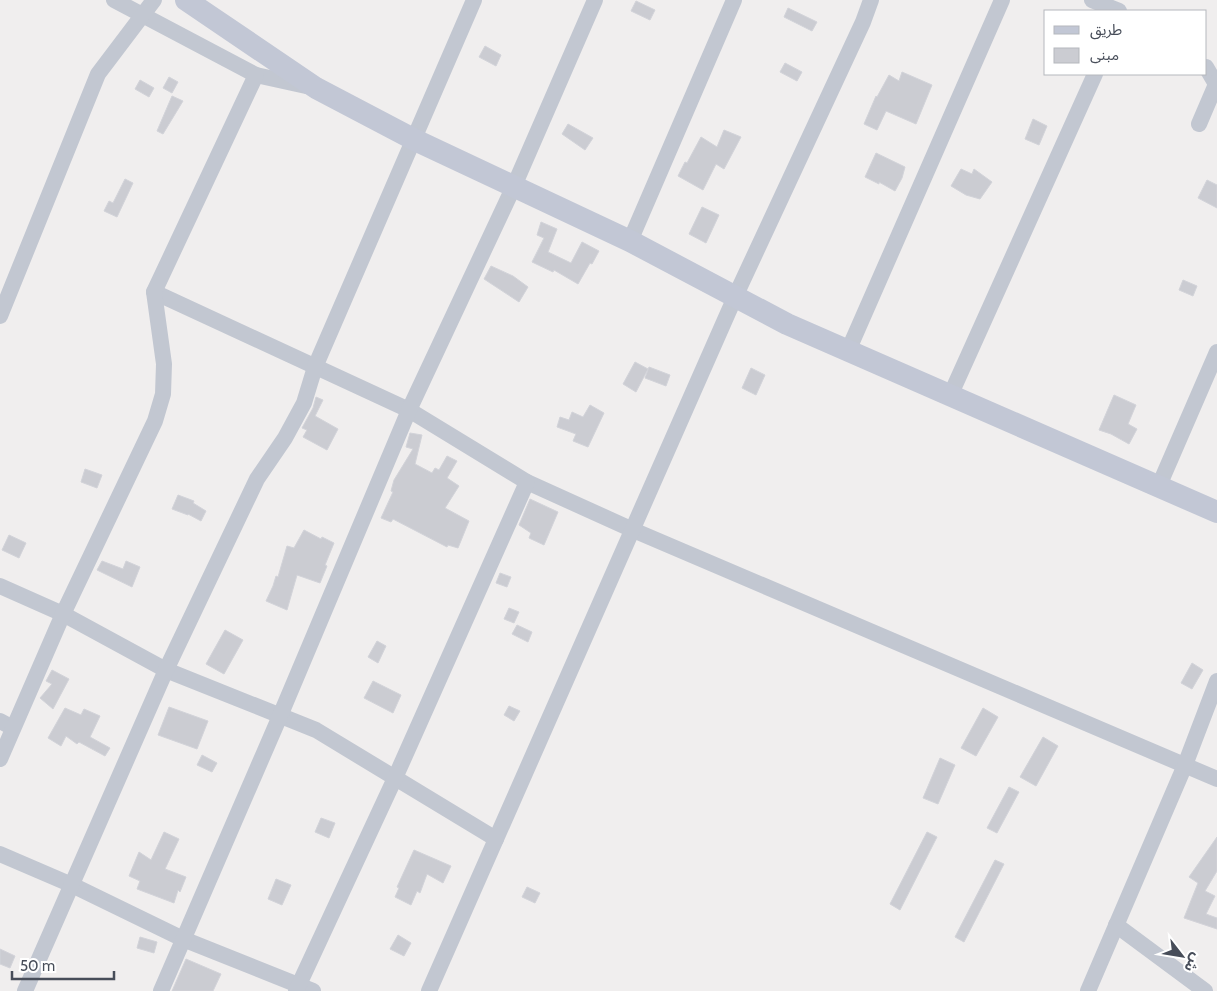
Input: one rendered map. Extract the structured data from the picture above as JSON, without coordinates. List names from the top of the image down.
{
  "legend": ["طريق", "مبنى"],
  "scale_bar": "50 m",
  "north": "bottom right"
}
